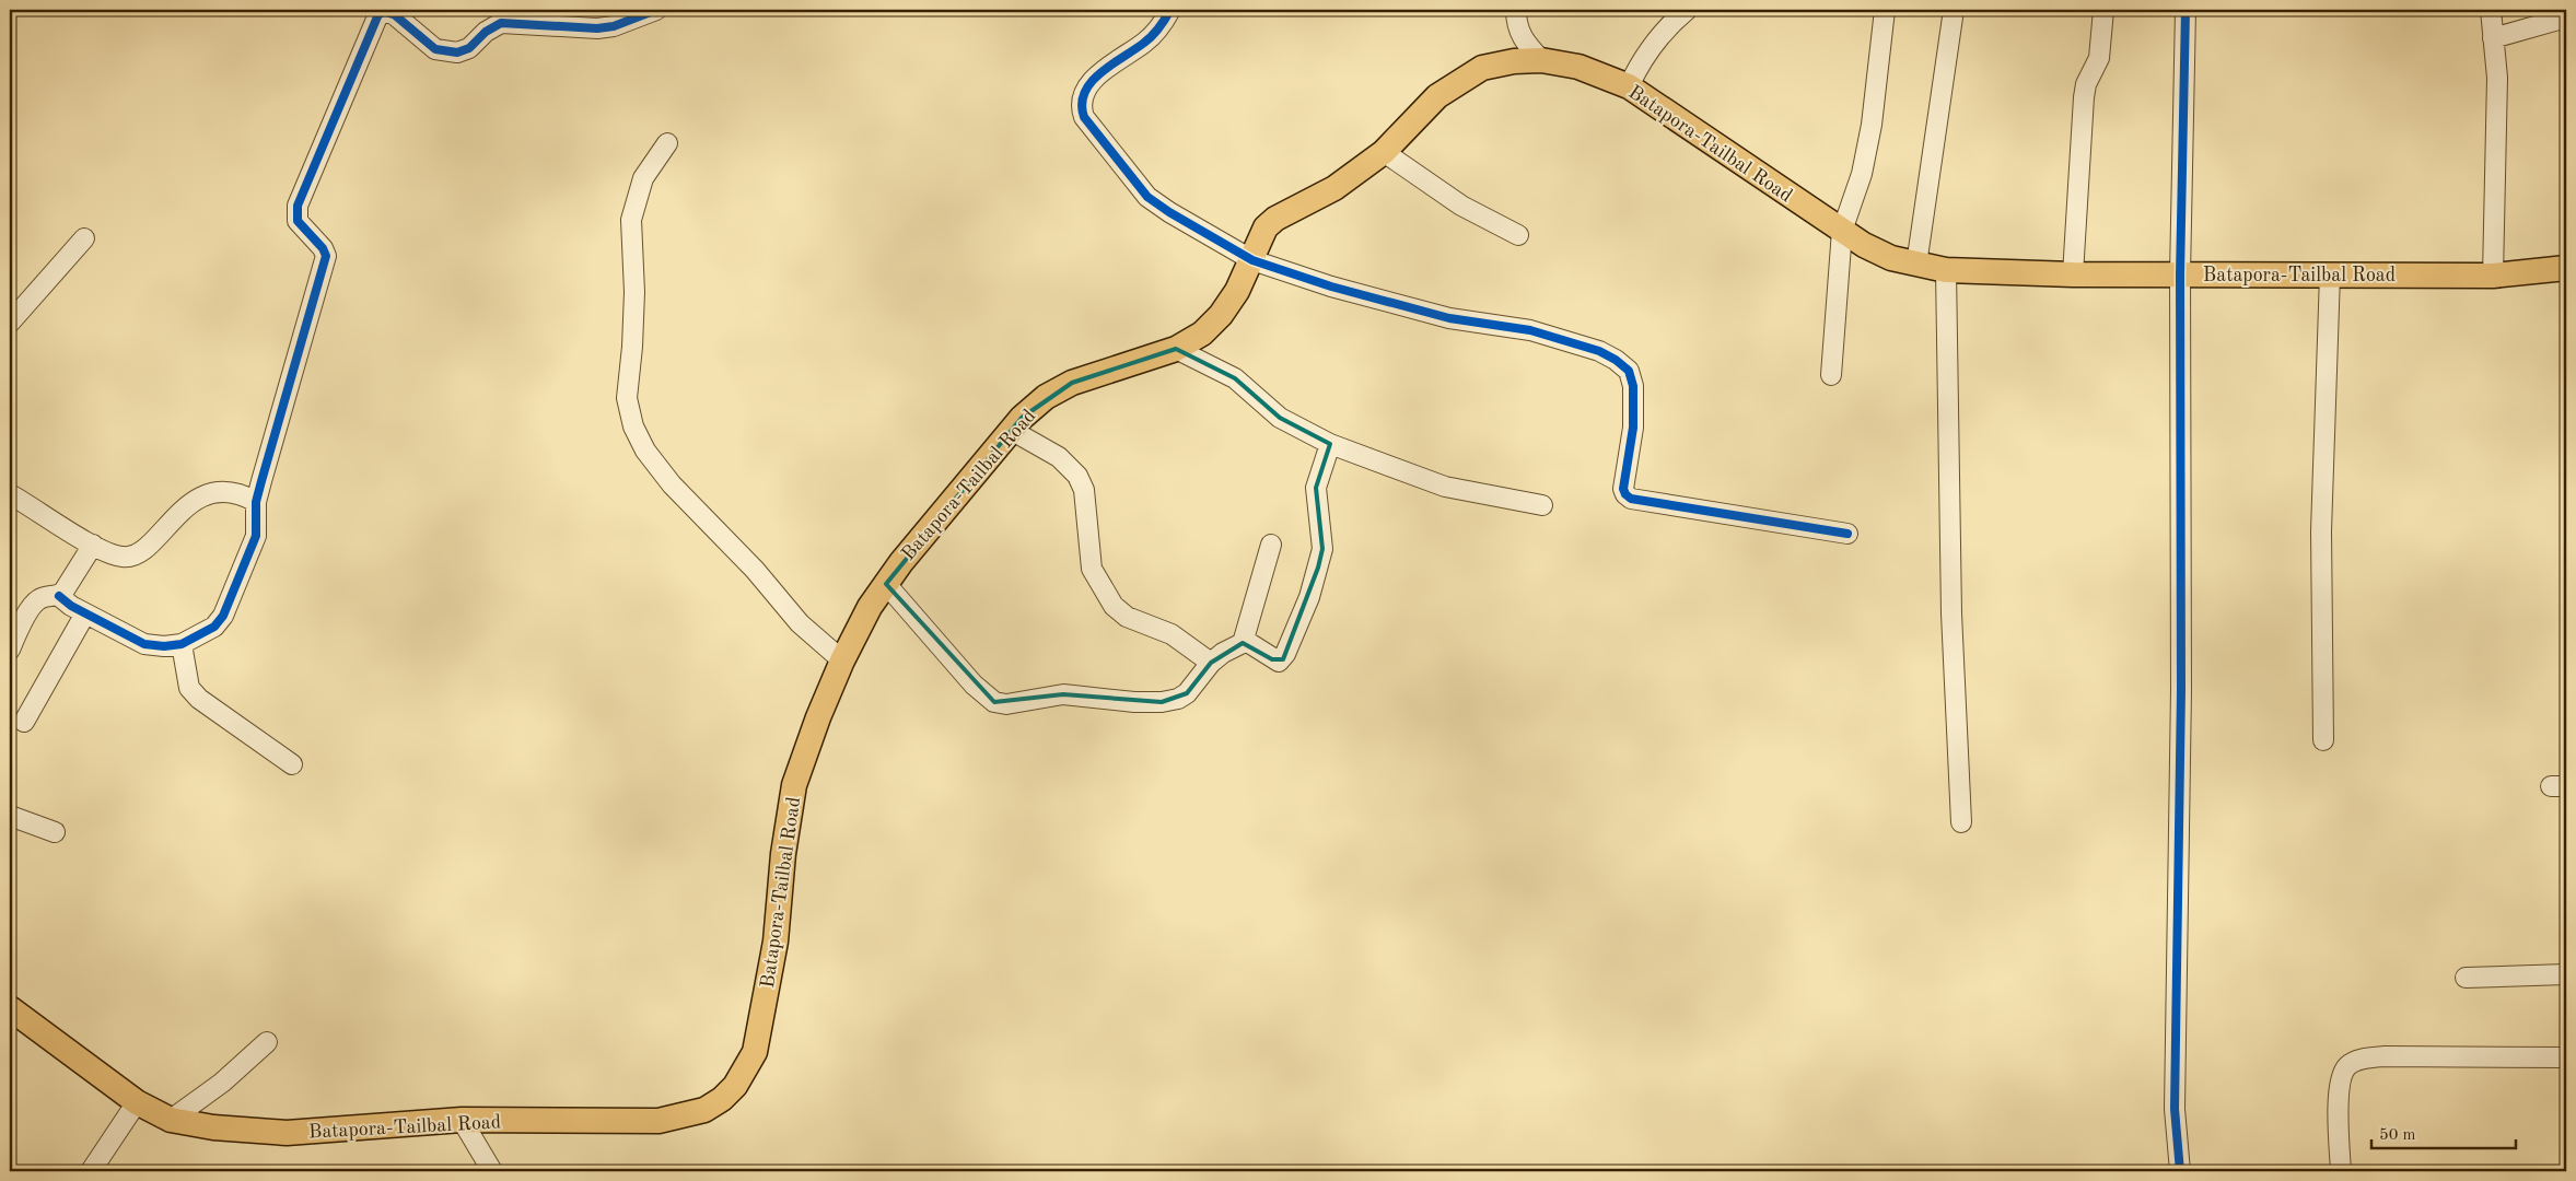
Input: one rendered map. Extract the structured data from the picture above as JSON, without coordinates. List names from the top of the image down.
{
  "streets": {
    "main road": ["Batapora-Tailbal Road"]
  },
  "scale_bar": "50 m"
}
